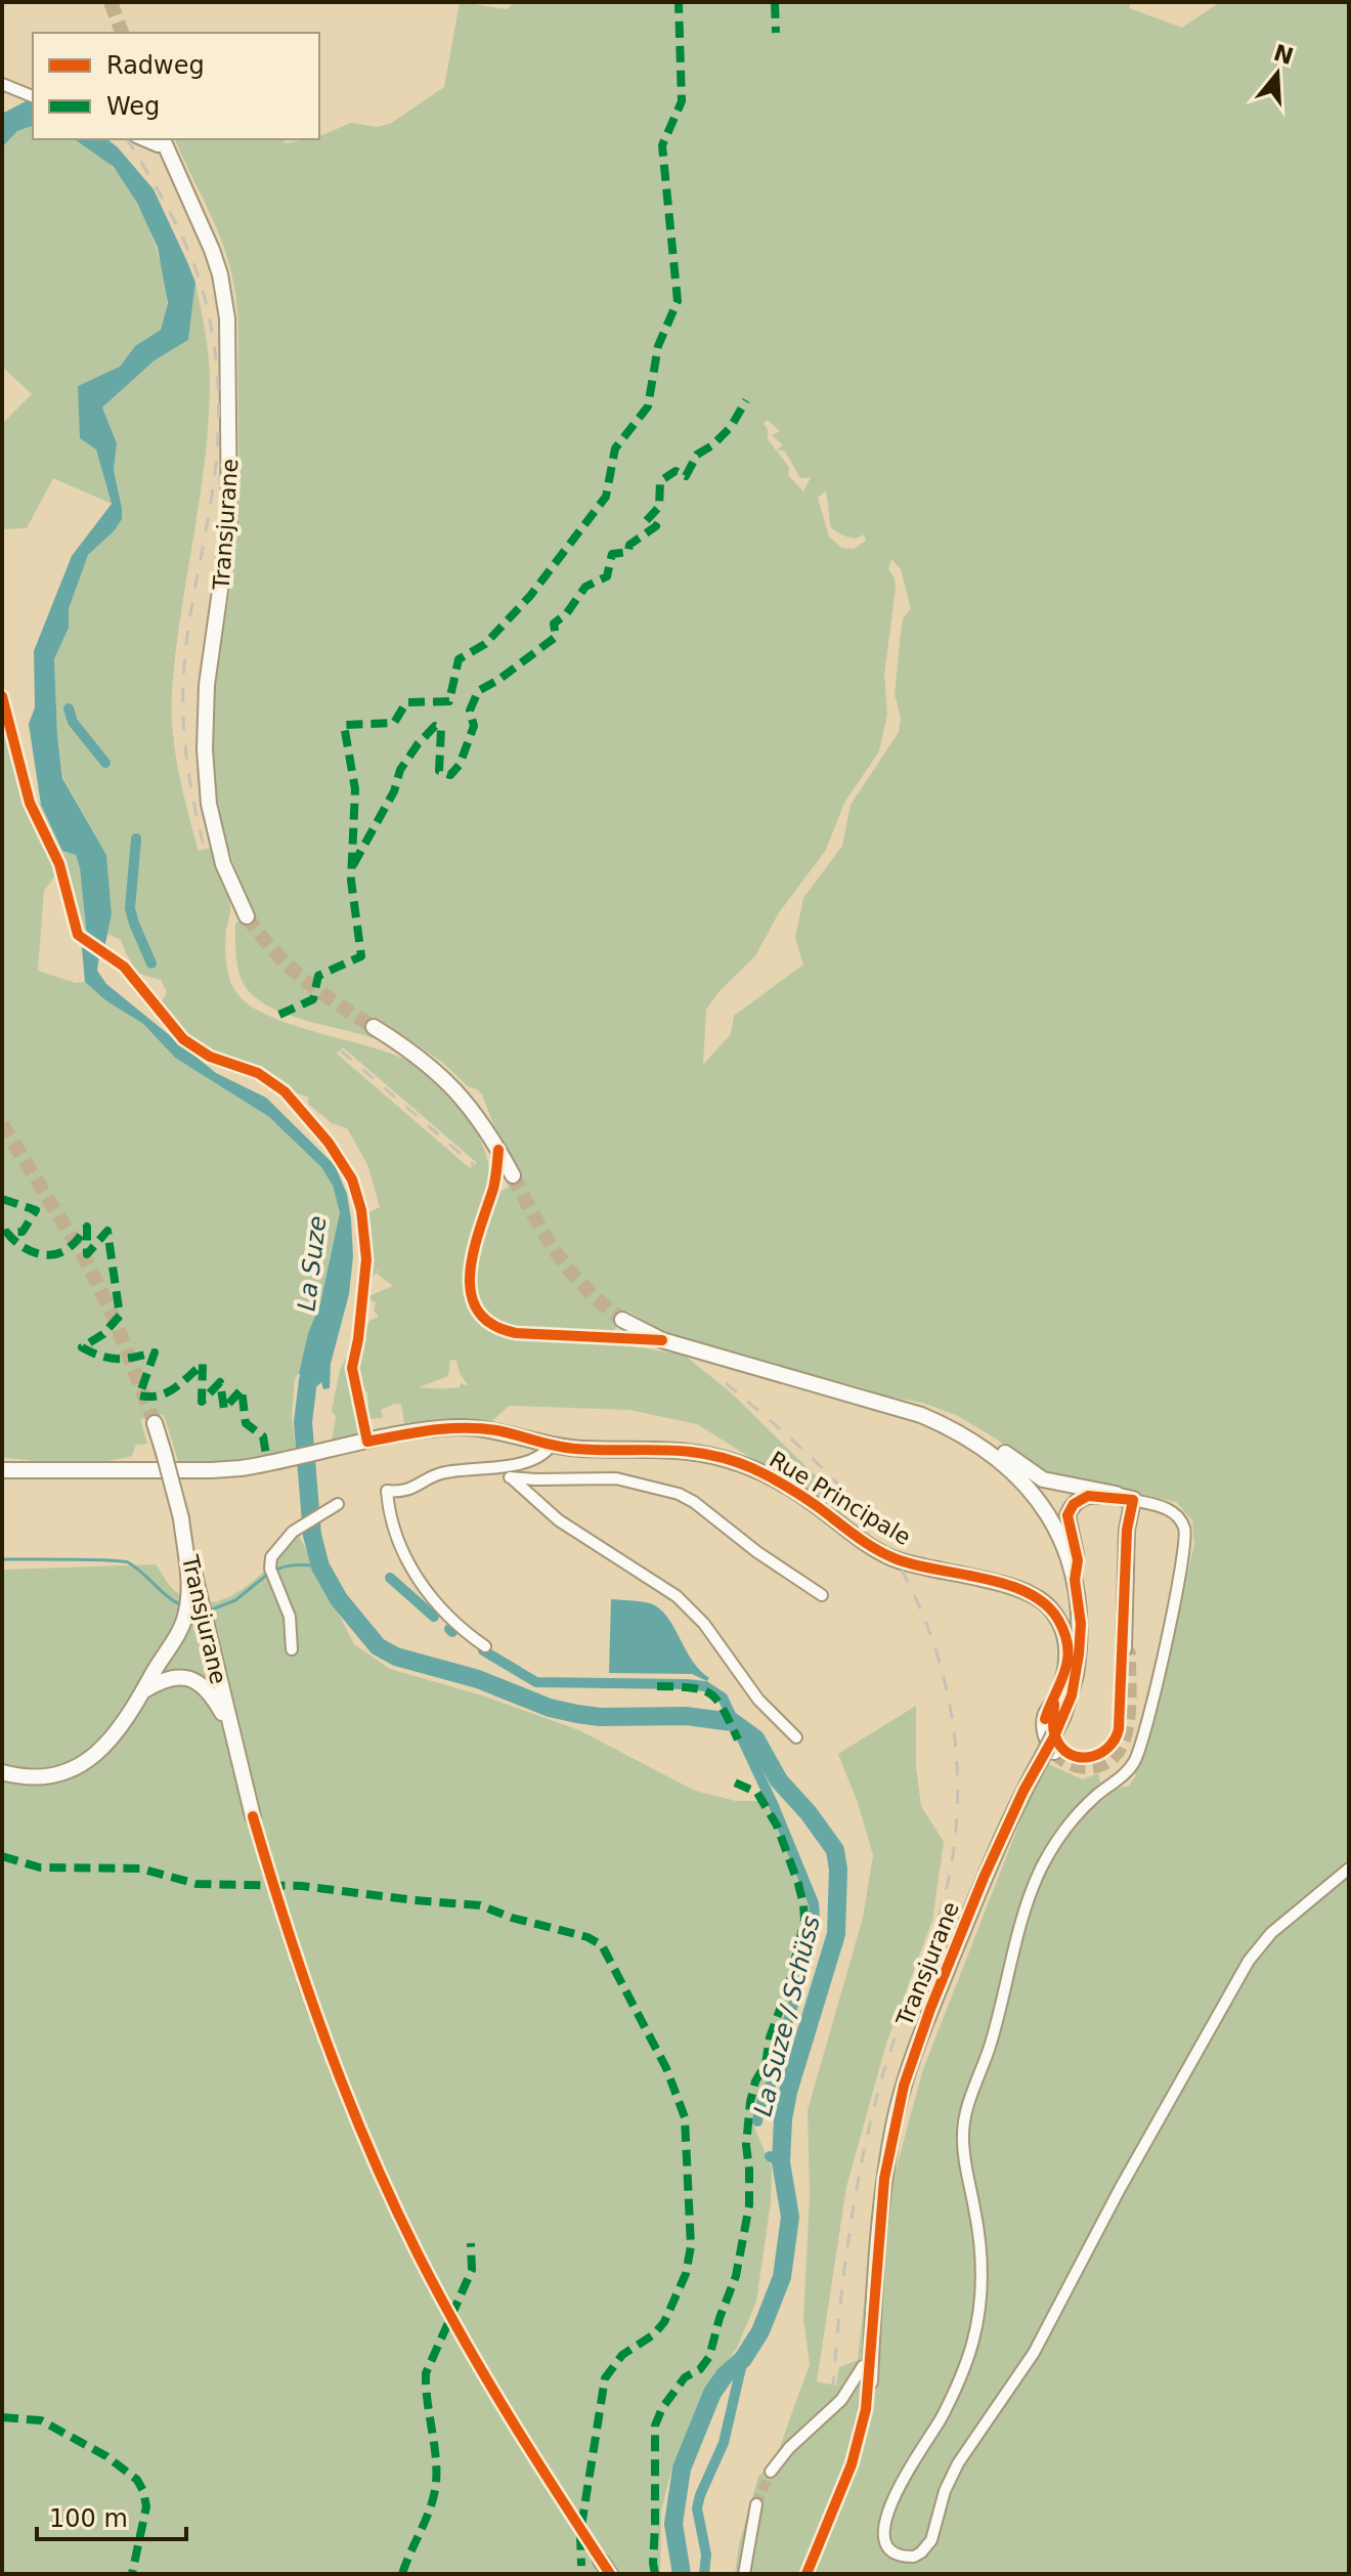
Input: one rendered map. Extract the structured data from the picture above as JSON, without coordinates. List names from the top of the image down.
{
  "streets": {
    "main road": ["Transjurane", "Rue Principale"]
  },
  "crossings": [
    ["Transjurane", "Rue Principale"]
  ],
  "water": ["La Suze", "La Suze / Schüss"],
  "legend": ["Radweg", "Weg"],
  "scale_bar": "100 m",
  "north": "top"
}
